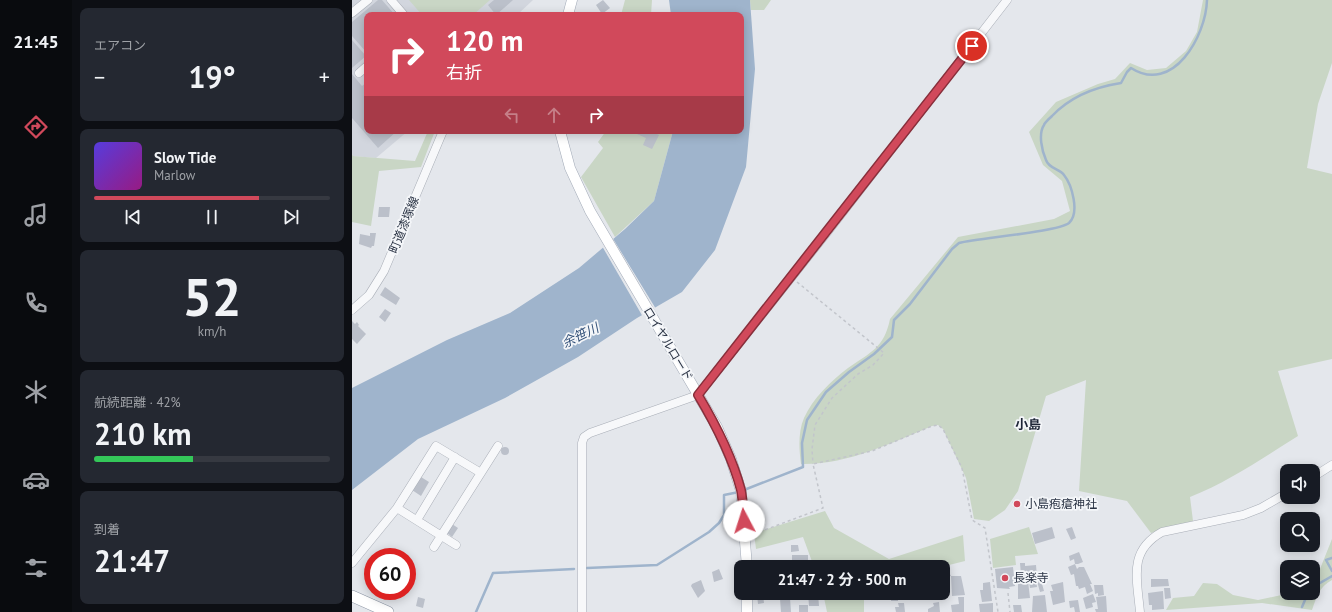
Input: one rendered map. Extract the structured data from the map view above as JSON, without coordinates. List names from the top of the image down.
{
  "streets": {
    "main road": ["ロイヤルロード"],
    "street": ["町道漆塚線"]
  },
  "districts": ["小島"],
  "water": ["余笹川"],
  "places": ["小島疱瘡神社", "長楽寺"],
  "page": {
    "tabs": "21:45",
    "tile": [
      "エアコン",
      ["52", "km/h"],
      ["航続距離 · 42%", "210 km"],
      ["到着", "21:47"]
    ],
    "turn": ["120 m", "右折"],
    "heat": ["−", "19°", "+"],
    "song": ["Slow Tide", "Marlow"],
    "limit": "60",
    "trip": "21:47 · 2 分 · 500 m"
  }
}
